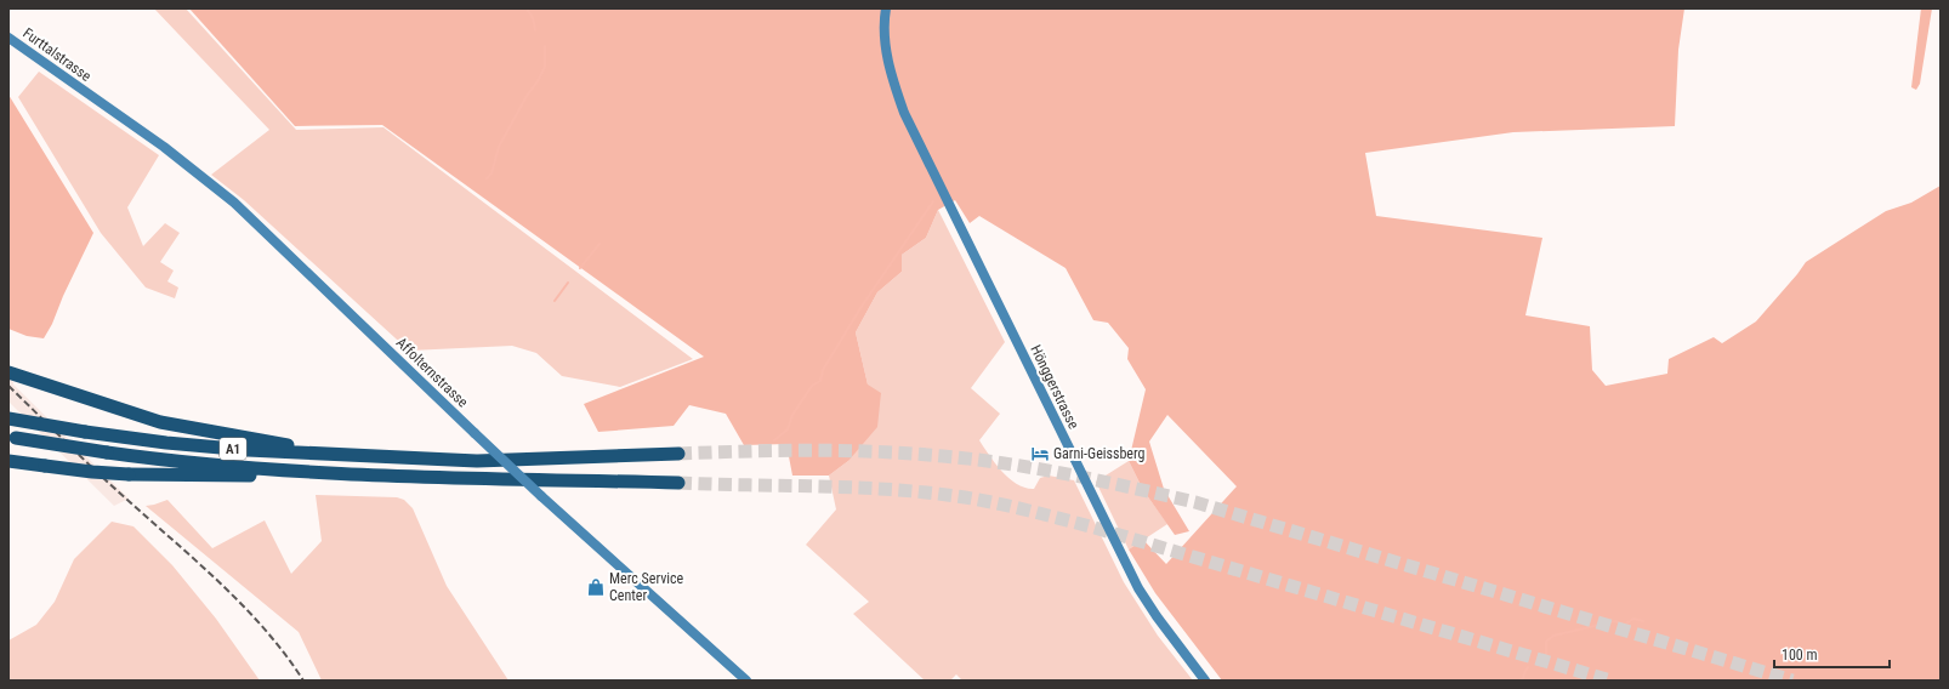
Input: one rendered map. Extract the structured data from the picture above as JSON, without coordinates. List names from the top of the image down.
{
  "streets": {
    "highway": ["A1"],
    "street": ["Furttalstrasse", "Affolternstrasse", "Hönggerstrasse"]
  },
  "crossings": [
    ["Furttalstrasse", "Affolternstrasse"]
  ],
  "places": {
    "hotel": ["Garni-Geissberg"],
    "shop": ["Merc Service Center"]
  },
  "scale_bar": "100 m"
}
